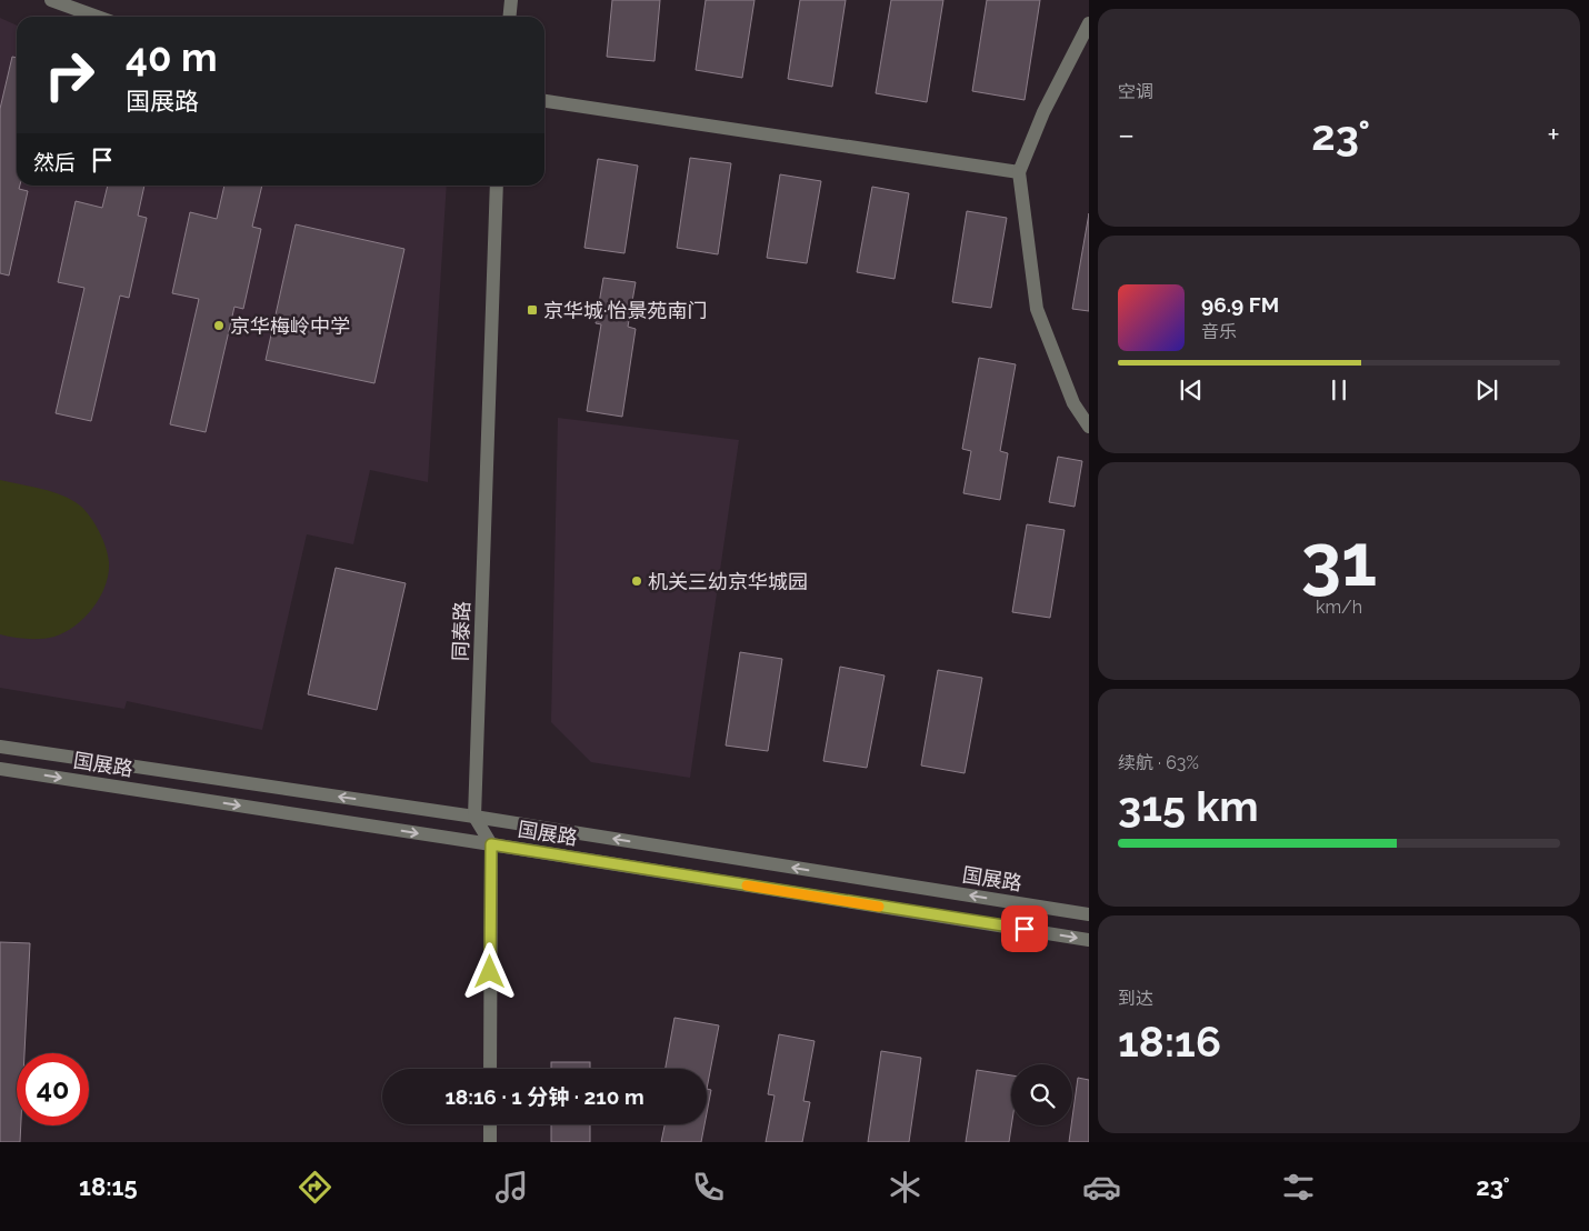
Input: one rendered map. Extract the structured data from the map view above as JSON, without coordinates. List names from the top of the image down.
{
  "streets": {
    "street": ["同泰路", "国展路"]
  },
  "crossings": [
    ["同泰路", "国展路"]
  ],
  "places": {
    "transit": ["京华城·怡景苑南门"],
    "other": ["京华梅岭中学", "机关三幼京华城园"]
  },
  "page": {
    "tile": [
      "空调",
      ["31", "km/h"],
      ["续航 · 63%", "315 km"],
      ["到达", "18:16"]
    ],
    "turn": ["40 m", "国展路"],
    "heat": ["−", "23°", "+"],
    "then": "然后",
    "song": ["96.9 FM", "音乐"],
    "limit": "40",
    "trip": "18:16 · 1 分钟 · 210 m",
    "tabs": ["18:15", "23°"]
  }
}
